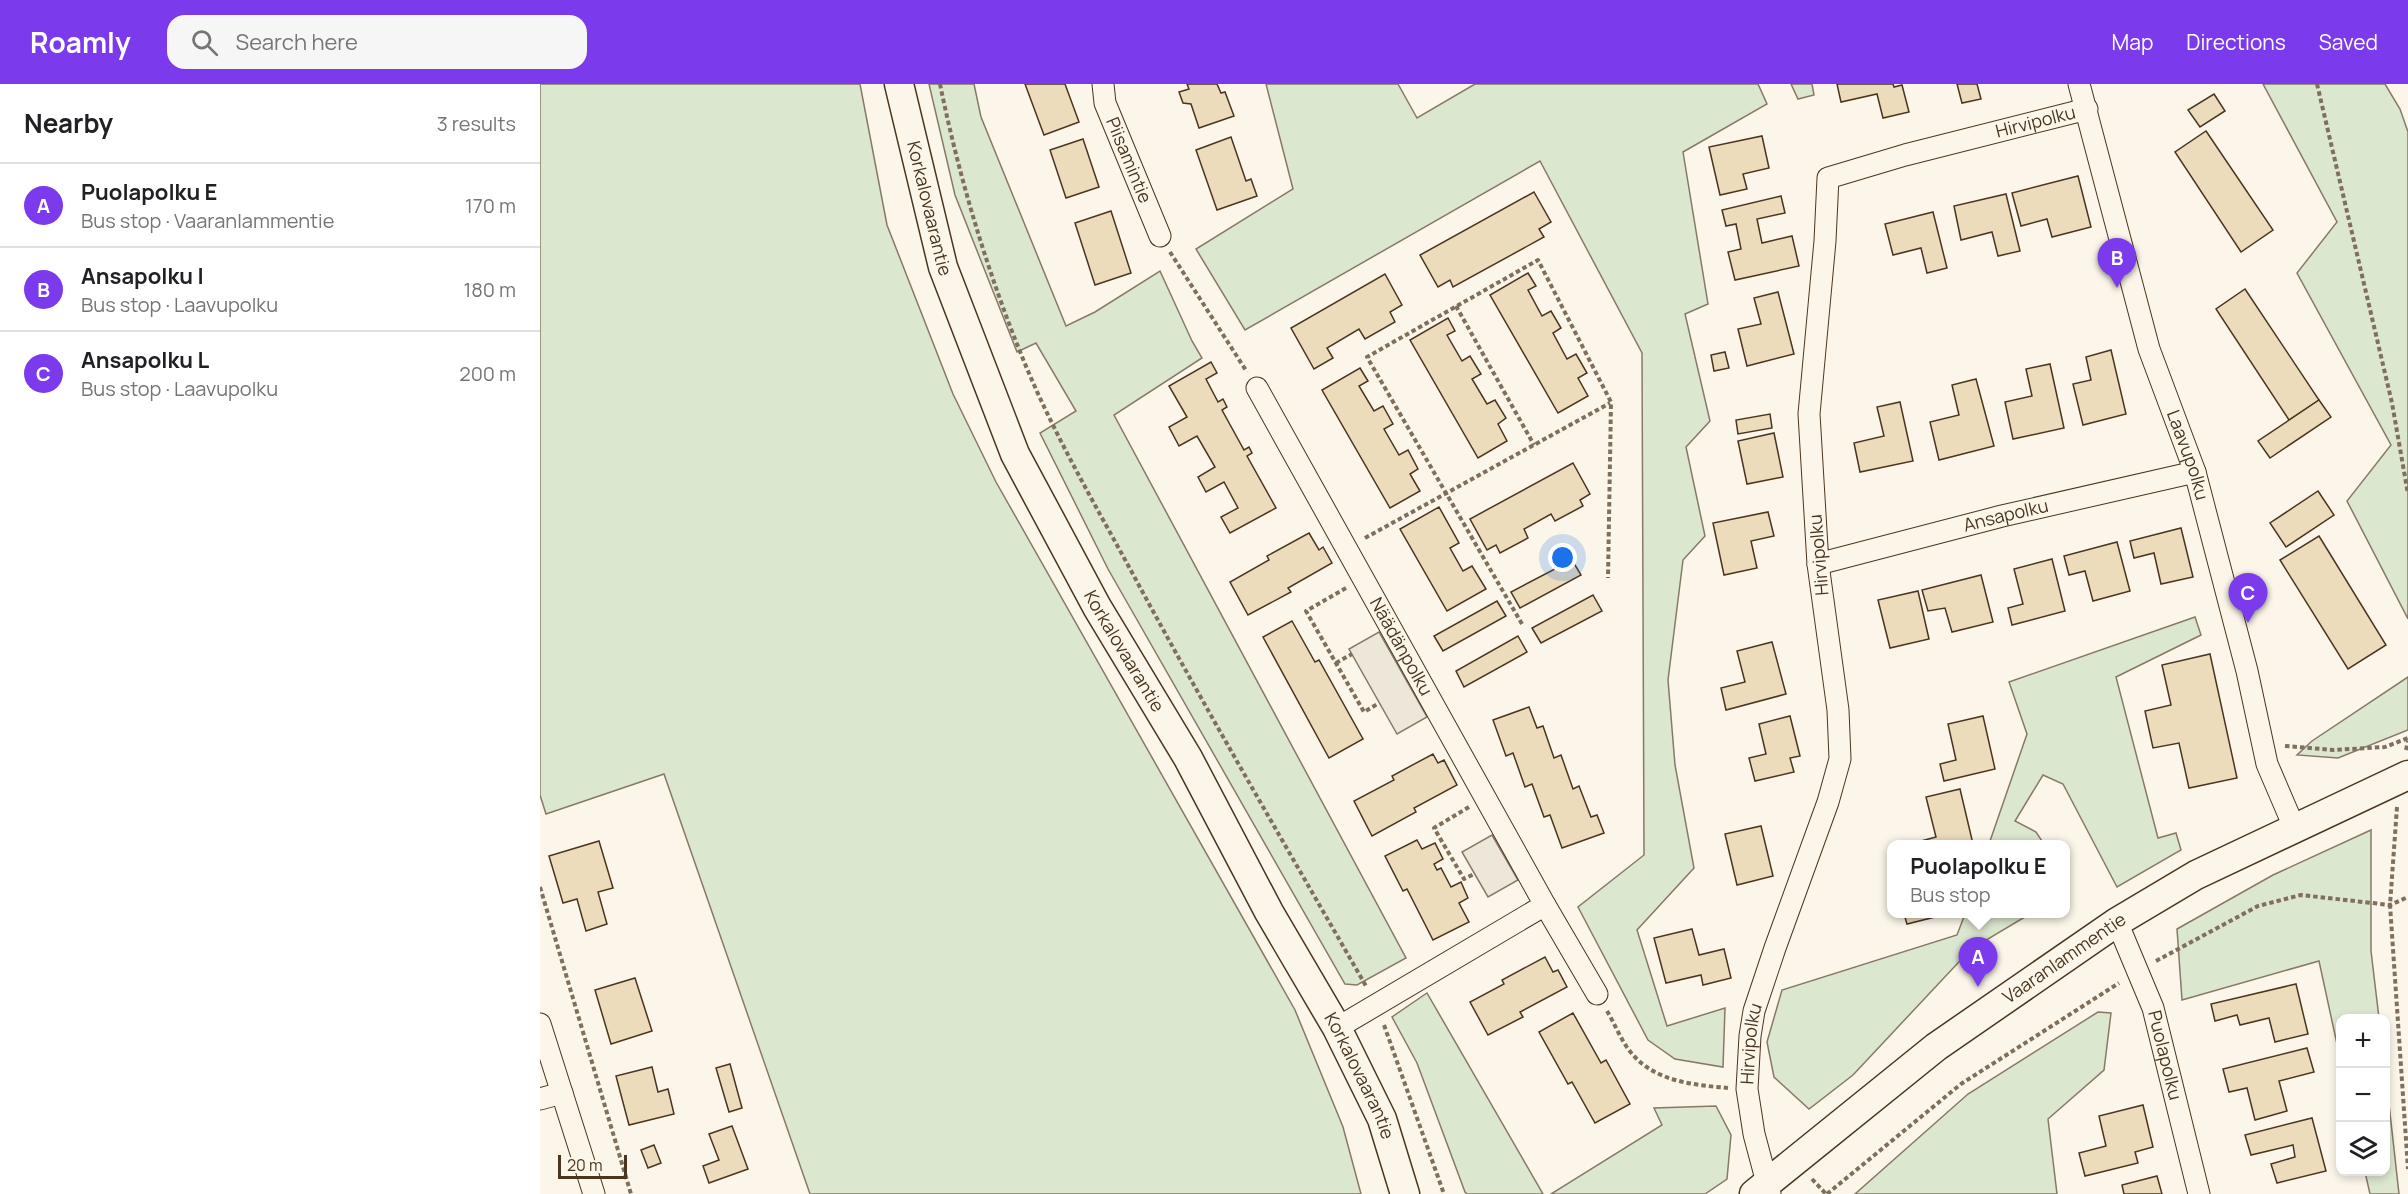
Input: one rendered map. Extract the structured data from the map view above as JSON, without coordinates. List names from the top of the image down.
{
  "streets": {
    "street": [
      "Hirvipolku",
      "Piisamintie",
      "Korkalovaarantie",
      "Laavupolku",
      "Ansapolku",
      "Näädänpolku",
      "Vaaranlammentie",
      "Puolapolku"
    ]
  },
  "crossings": [
    ["Hirvipolku", "Laavupolku"],
    ["Hirvipolku", "Ansapolku"],
    ["Hirvipolku", "Vaaranlammentie"],
    ["Laavupolku", "Ansapolku"],
    ["Laavupolku", "Vaaranlammentie"],
    ["Vaaranlammentie", "Puolapolku"]
  ],
  "scale_bar": "20 m",
  "page": {
    "header": "Roamly",
    "search": "Search here",
    "nav": ["Map", "Directions", "Saved"],
    "heading": ["Nearby", "3 results"],
    "list": [
      {
        "mark": "A",
        "name": "Puolapolku E",
        "note": "Bus stop · Vaaranlammentie",
        "value": "170 m"
      },
      {
        "mark": "B",
        "name": "Ansapolku I",
        "note": "Bus stop · Laavupolku",
        "value": "180 m"
      },
      {
        "mark": "C",
        "name": "Ansapolku L",
        "note": "Bus stop · Laavupolku",
        "value": "200 m"
      }
    ],
    "pins": ["B", "C", "A"],
    "popup": ["Puolapolku E", "Bus stop"],
    "map_buttons": ["+", "−"],
    "scale": "20 m"
  }
}
